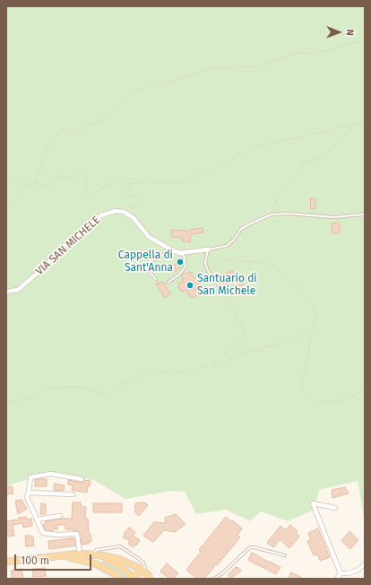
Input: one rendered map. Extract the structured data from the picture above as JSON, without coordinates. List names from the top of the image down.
{
  "streets": {
    "street": ["VIA SAN MICHELE"]
  },
  "places": ["Cappella di Sant'Anna", "Santuario di San Michele"],
  "scale_bar": "100 m",
  "north": "right"
}
